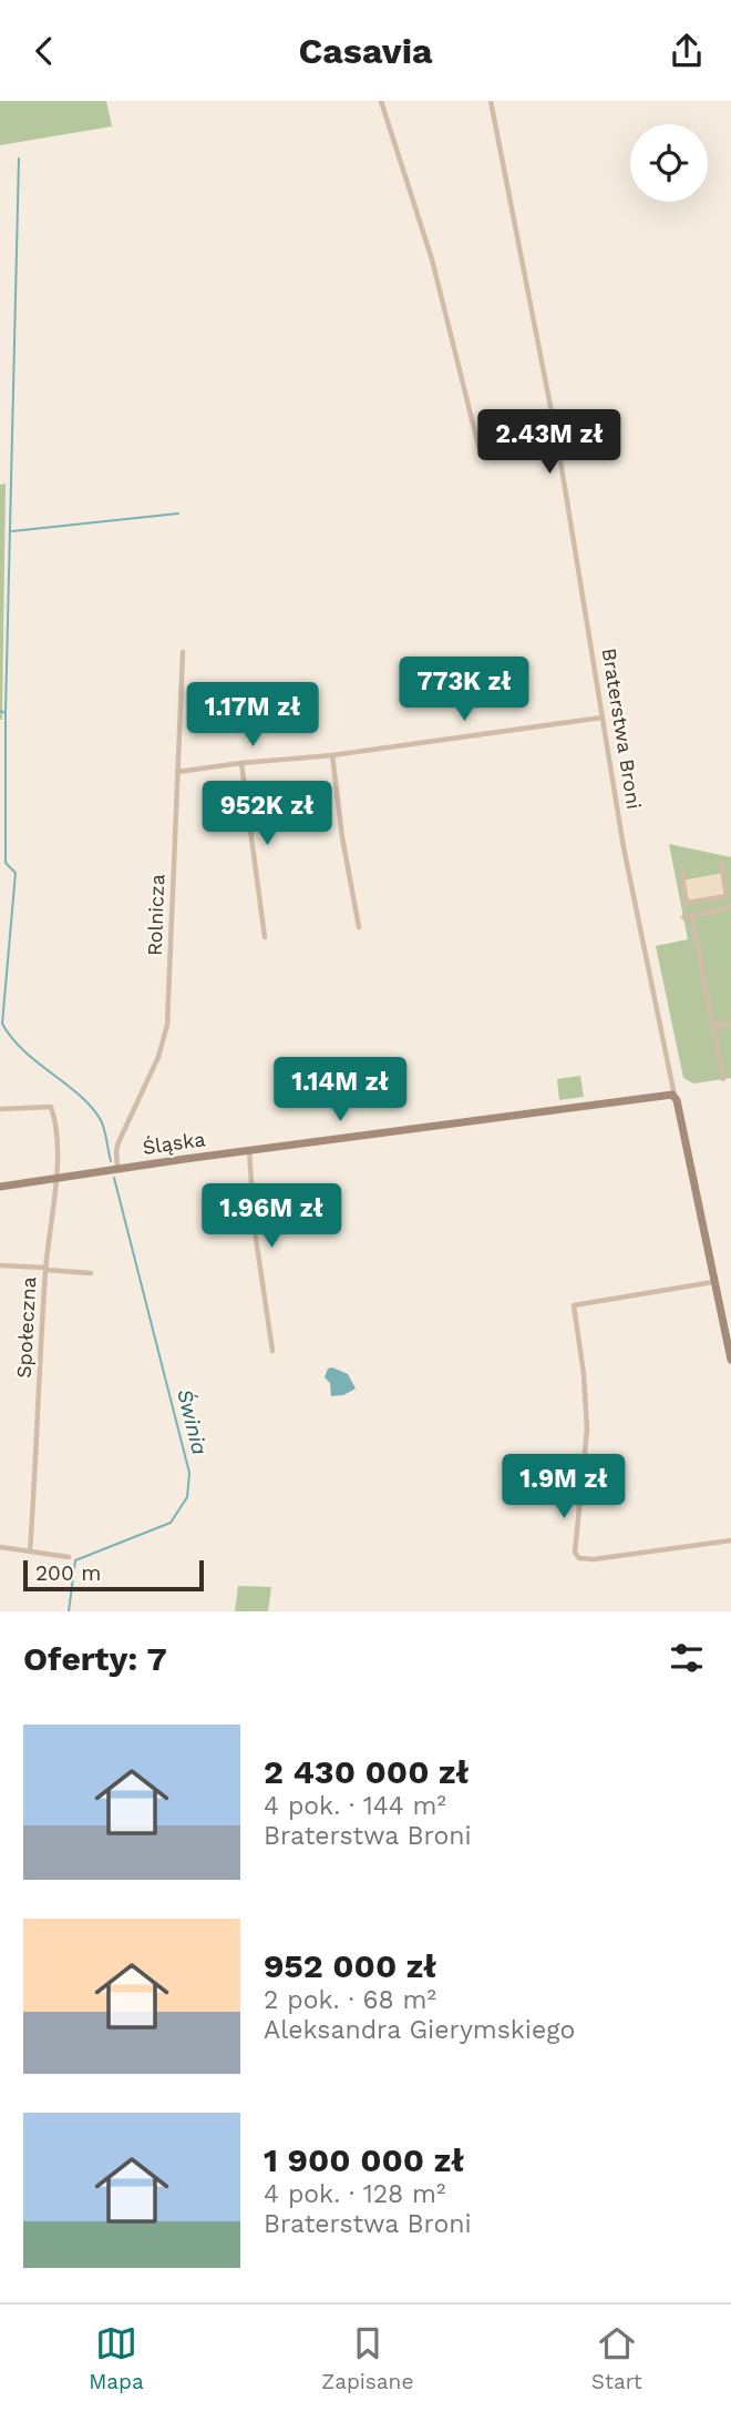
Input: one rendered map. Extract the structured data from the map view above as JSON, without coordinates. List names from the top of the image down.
{
  "streets": {
    "street": [
      "Braterstwa Broni",
      "Rolnicza",
      "Śląska",
      "Społeczna"
    ]
  },
  "crossings": [
    ["Braterstwa Broni", "Śląska"],
    ["Rolnicza", "Śląska"],
    ["Śląska", "Społeczna"]
  ],
  "water": ["Świnia"],
  "scale_bar": "200 m",
  "page": {
    "header": "Casavia",
    "price": [
      "2.43M zł",
      "773K zł",
      "1.17M zł",
      "952K zł",
      "1.14M zł",
      "1.96M zł",
      "1.9M zł"
    ],
    "scale": "200 m",
    "heading": "Oferty: 7",
    "list": [
      {
        "name": "2 430 000 zł",
        "note": "4 pok. · 144 m² · Braterstwa Broni"
      },
      {
        "name": "952 000 zł",
        "note": "2 pok. · 68 m² · Aleksandra Gierymskiego"
      },
      {
        "name": "1 900 000 zł",
        "note": "4 pok. · 128 m² · Braterstwa Broni"
      }
    ],
    "tabs": ["Mapa", "Zapisane", "Start"]
  }
}
